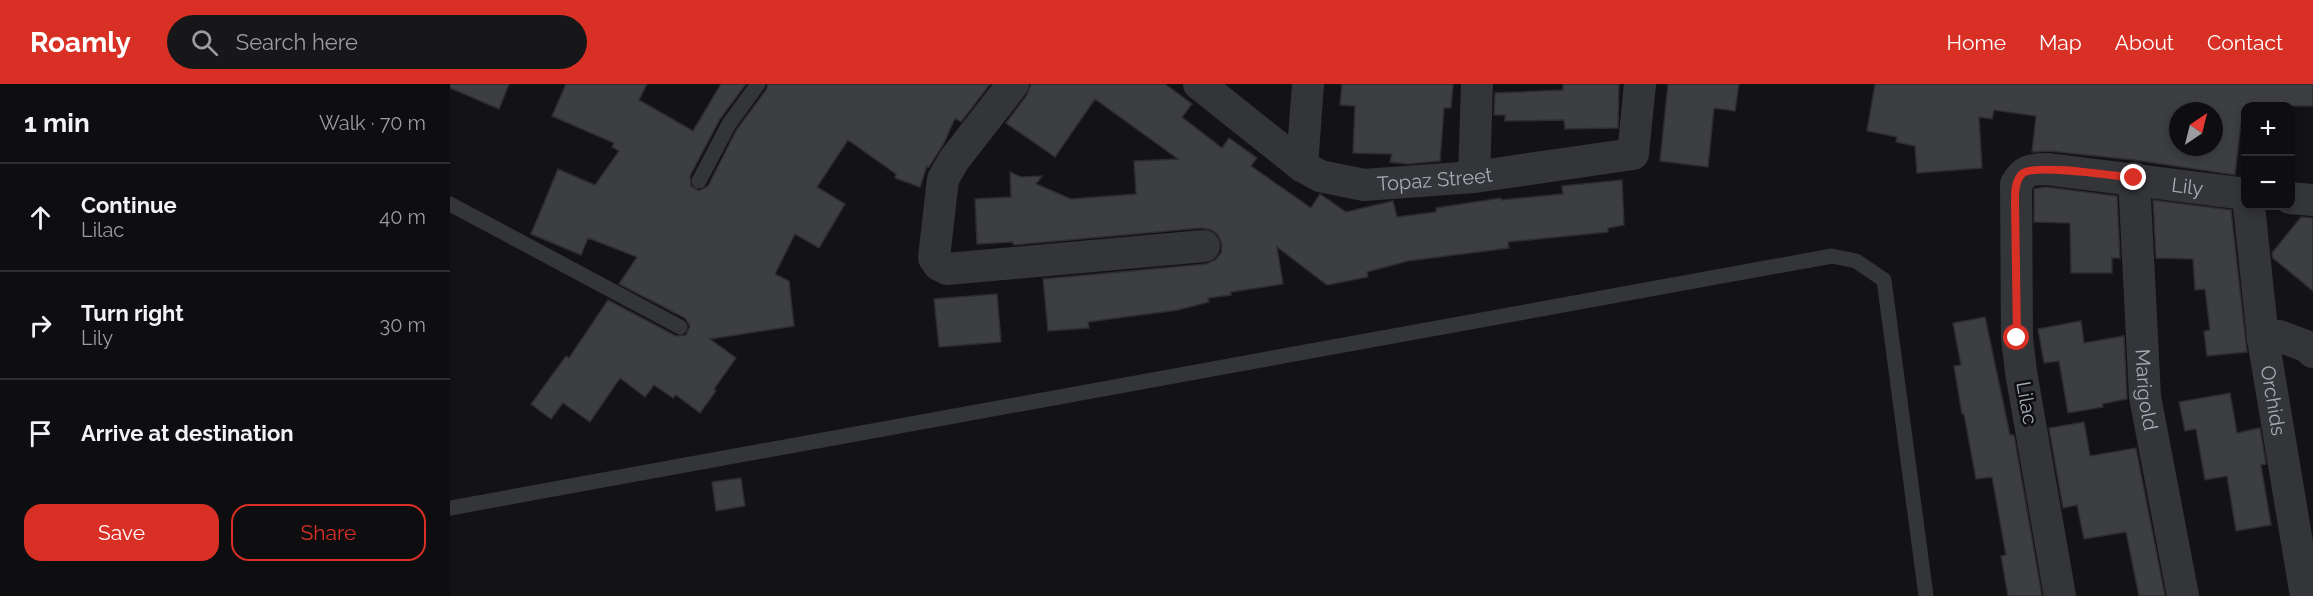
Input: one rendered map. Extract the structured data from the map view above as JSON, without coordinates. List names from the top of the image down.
{
  "streets": {
    "street": [
      "Topaz Street",
      "Lily",
      "Marigold",
      "Orchids",
      "Lilac"
    ]
  },
  "crossings": [
    ["Lily", "Marigold"],
    ["Lily", "Lilac"]
  ],
  "north": "top right",
  "page": {
    "header": "Roamly",
    "search": "Search here",
    "nav": [
      "Home",
      "Map",
      "About",
      "Contact"
    ],
    "heading": ["1 min", "Walk · 70 m"],
    "map_buttons": ["+", "−"],
    "list": [
      ["Continue", "Lilac", "40 m"],
      ["Turn right", "Lily", "30 m"],
      "Arrive at destination"
    ],
    "buttons": ["Save", "Share"]
  }
}
